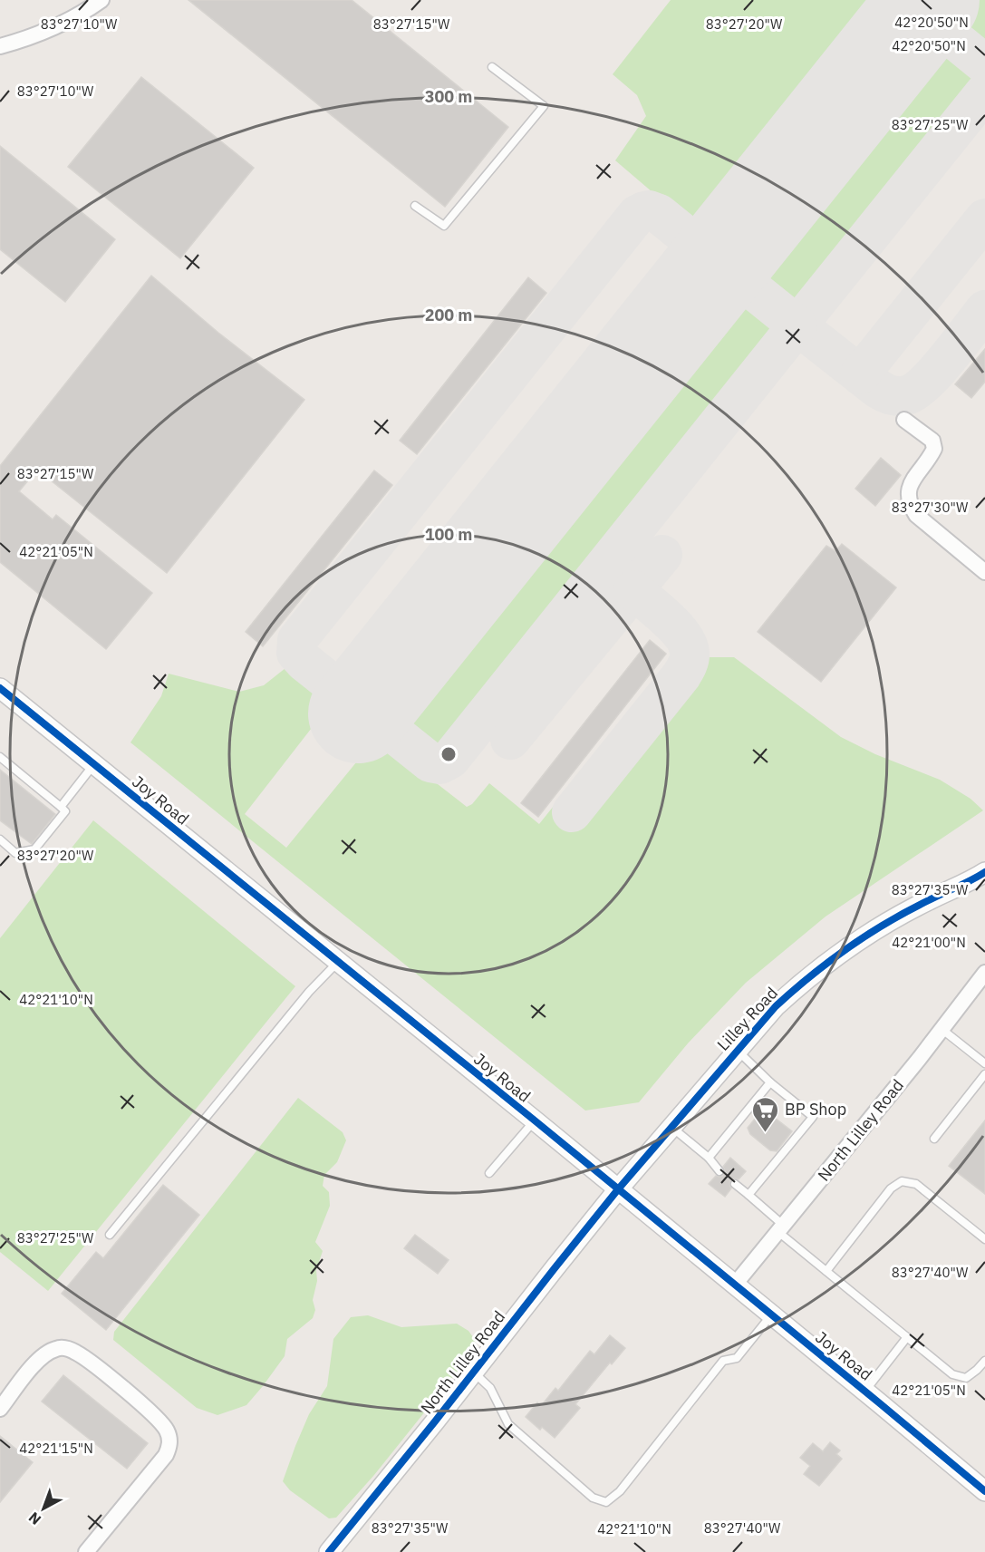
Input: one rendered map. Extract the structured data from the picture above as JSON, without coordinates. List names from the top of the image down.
{
  "streets": {
    "street": ["Joy Road", "Lilley Road", "North Lilley Road"]
  },
  "crossings": [
    ["Joy Road", "Lilley Road"],
    ["Joy Road", "North Lilley Road"],
    ["Lilley Road", "North Lilley Road"]
  ],
  "places": {
    "supermarket": ["BP Shop"]
  },
  "north": "bottom left",
  "coordinates": [
    "42°20'50\"N",
    "83°27'10\"W",
    "83°27'15\"W",
    "83°27'20\"W",
    "83°27'25\"W",
    "83°27'30\"W",
    "42°21'05\"N",
    "83°27'35\"W",
    "42°21'00\"N",
    "42°21'10\"N",
    "83°27'40\"W",
    "42°21'15\"N"
  ],
  "rings": ["300 m", "200 m", "100 m"]
}
